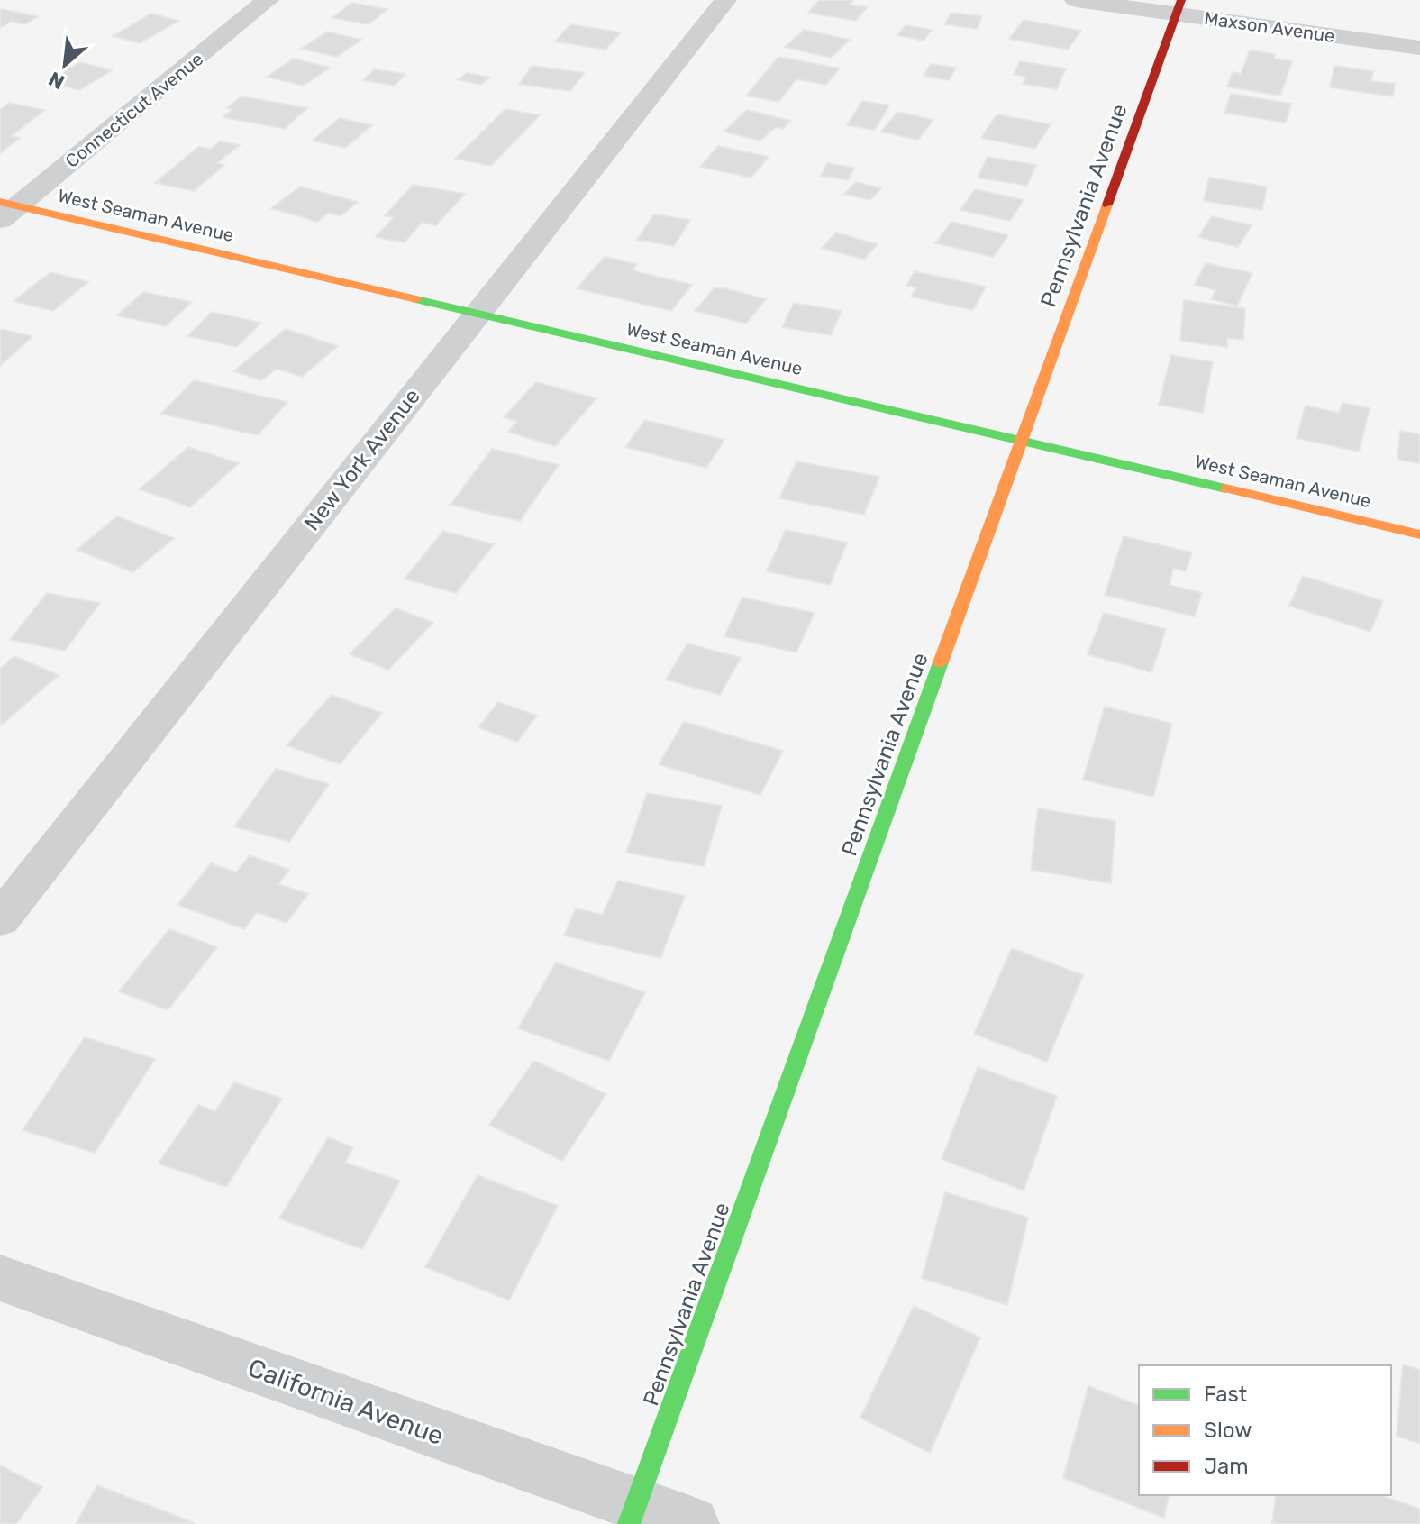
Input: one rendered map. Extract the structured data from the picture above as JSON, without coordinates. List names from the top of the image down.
{
  "streets": {
    "street": [
      "Maxson Avenue",
      "Connecticut Avenue",
      "Pennsylvania Avenue",
      "West Seaman Avenue",
      "New York Avenue",
      "California Avenue"
    ]
  },
  "crossings": [
    ["Maxson Avenue", "Pennsylvania Avenue"],
    ["Connecticut Avenue", "West Seaman Avenue"],
    ["Pennsylvania Avenue", "West Seaman Avenue"],
    ["Pennsylvania Avenue", "California Avenue"],
    ["West Seaman Avenue", "New York Avenue"]
  ],
  "legend": ["Fast", "Slow", "Jam"],
  "north": "bottom left"
}
